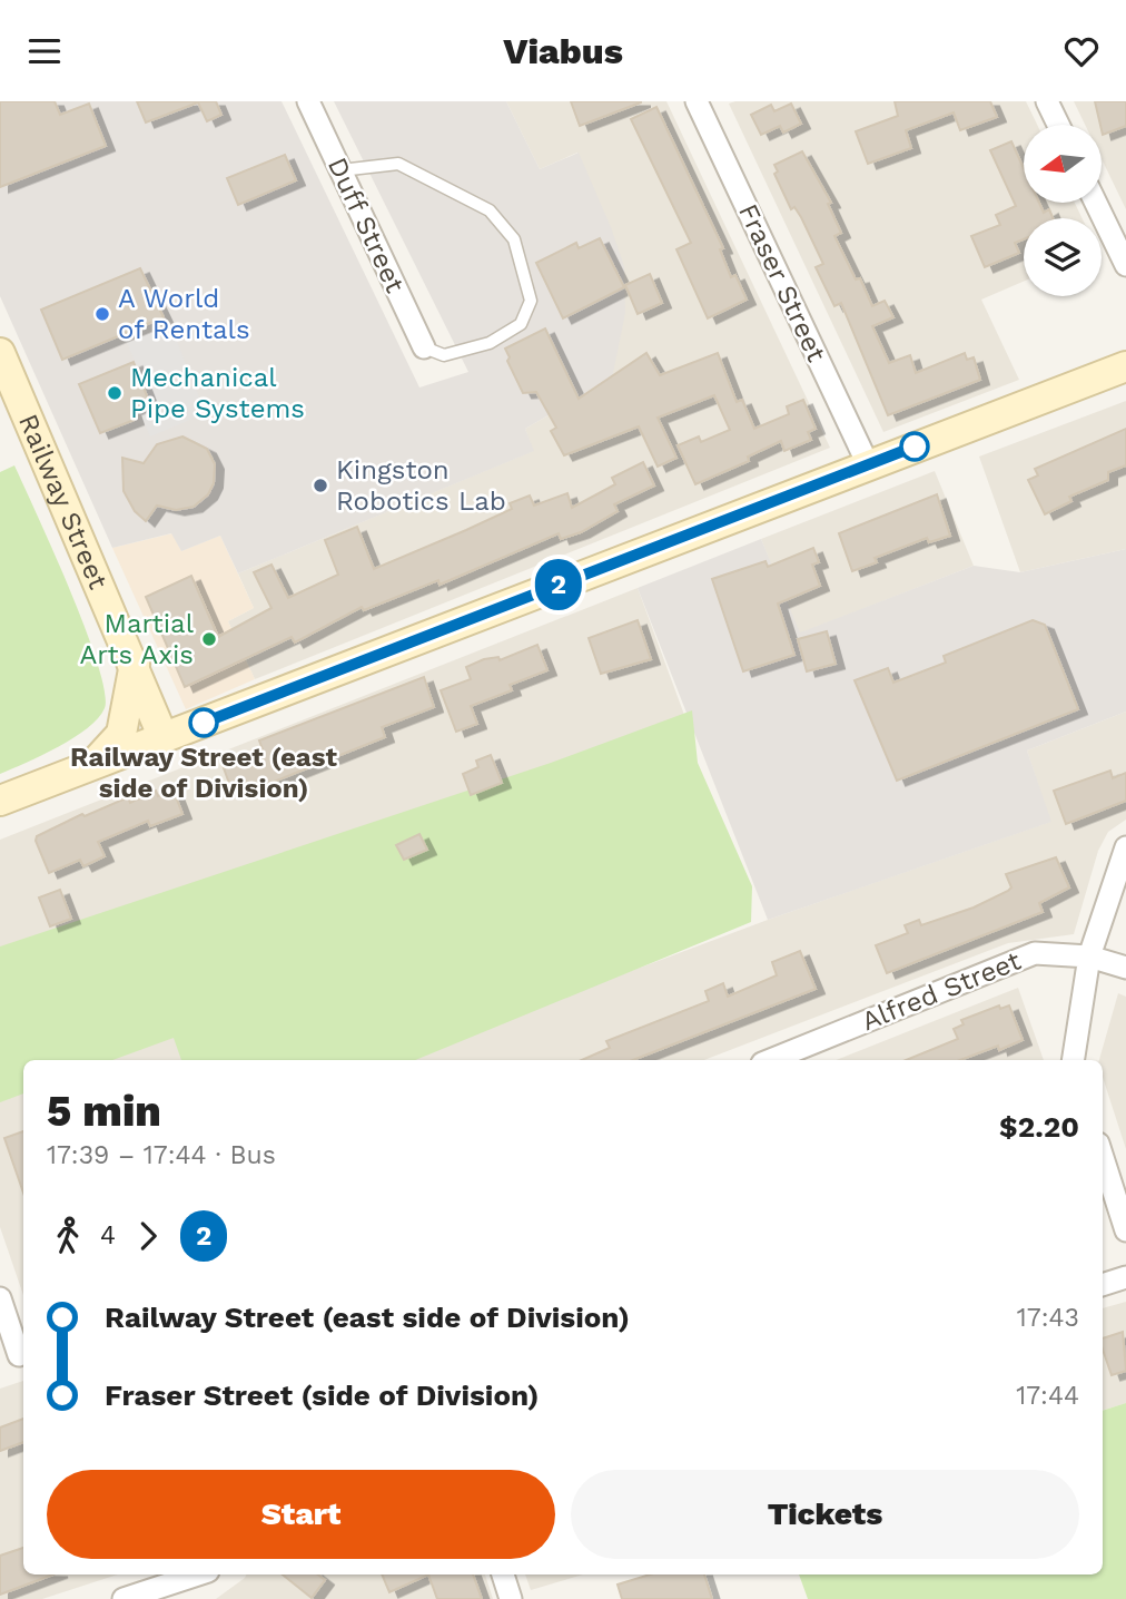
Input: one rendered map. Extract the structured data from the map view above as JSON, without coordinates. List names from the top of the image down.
{
  "streets": {
    "main road": ["Railway Street"],
    "street": ["Duff Street", "Fraser Street", "Alfred Street"]
  },
  "places": [
    "A World of Rentals",
    "Mechanical Pipe Systems",
    "Kingston Robotics Lab",
    "Martial Arts Axis",
    "Railway Street (east side of Division)"
  ],
  "lines": ["bus line 2"],
  "north": "left",
  "page": {
    "header": "Viabus",
    "on_map": "2",
    "heading": ["5 min", "17:39 – 17:44 · Bus", "$2.20"],
    "legs": ["4", "2"],
    "list": [
      {
        "name": "Railway Street (east side of Division)",
        "value": "17:43"
      },
      {
        "name": "Fraser Street (side of Division)",
        "value": "17:44"
      }
    ],
    "buttons": ["Start", "Tickets"]
  }
}
